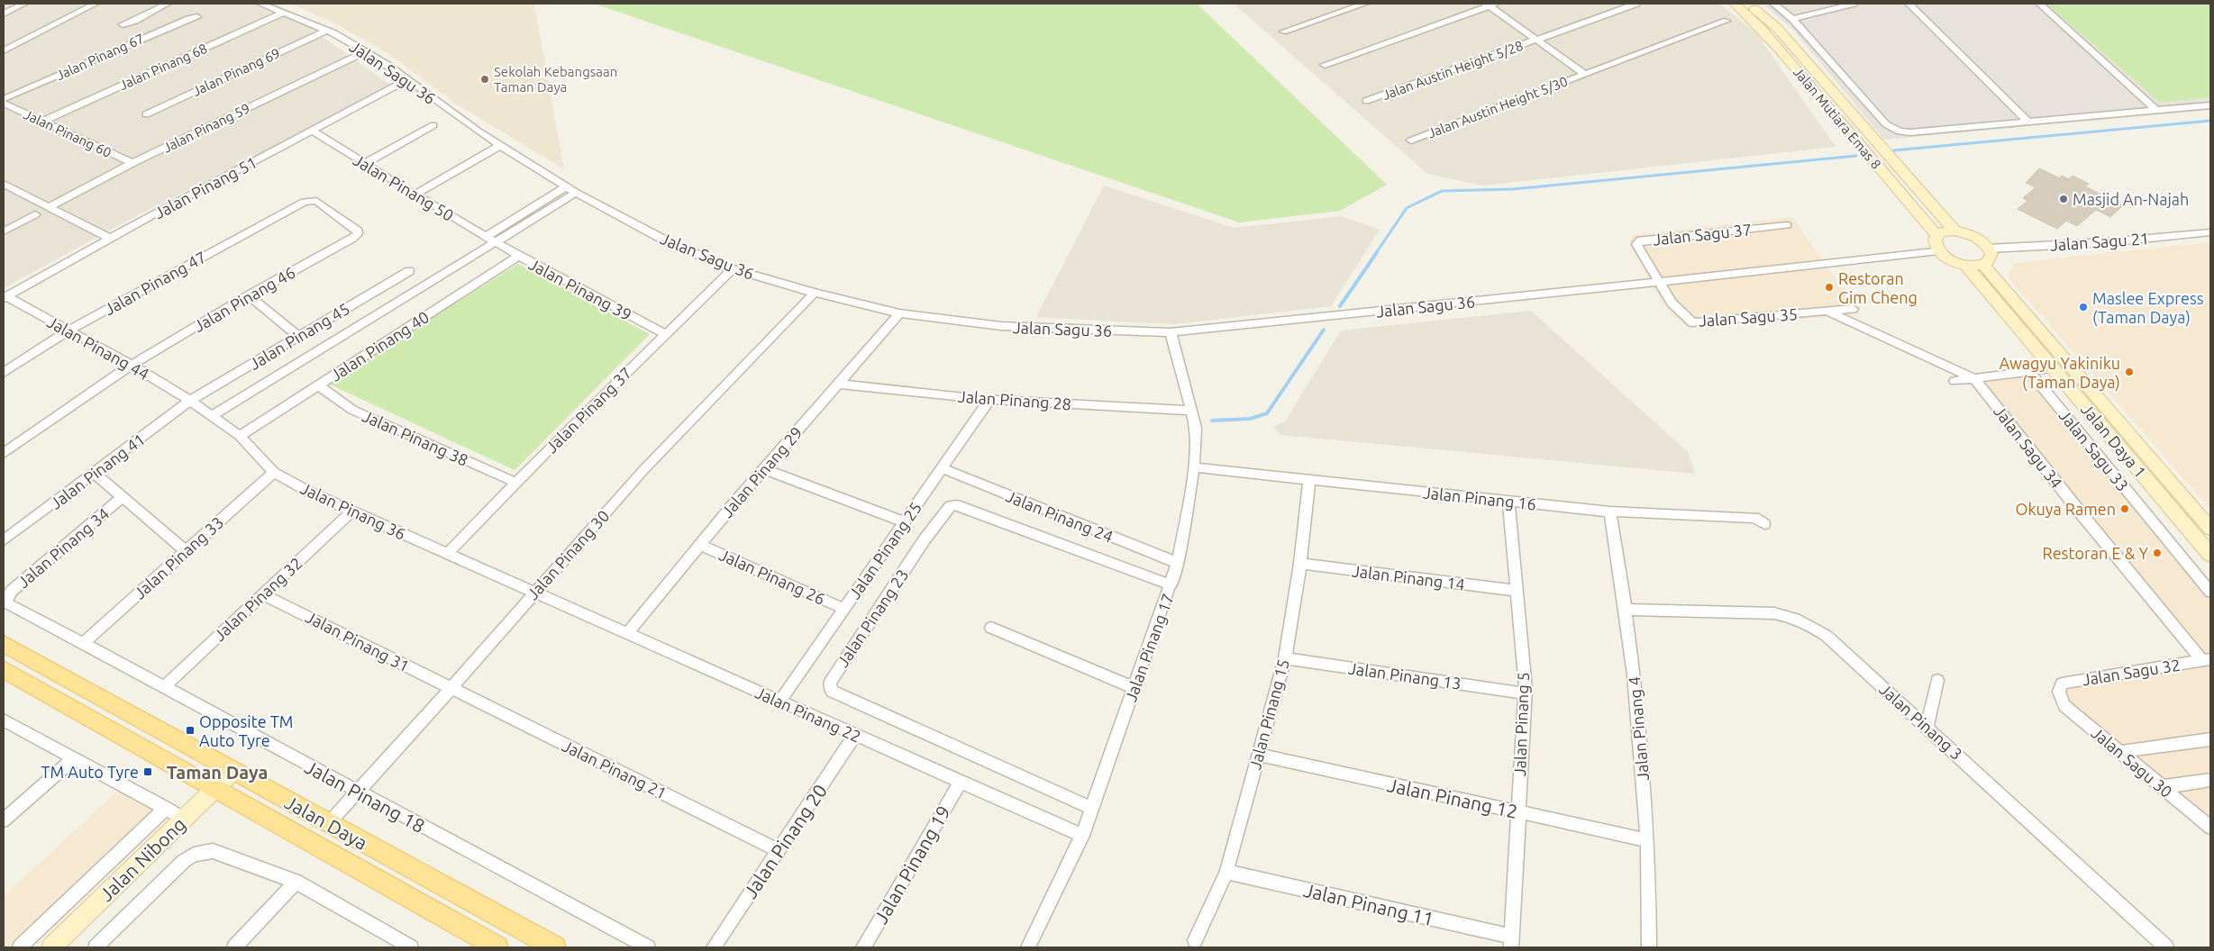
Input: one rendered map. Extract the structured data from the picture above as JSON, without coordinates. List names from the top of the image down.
{
  "streets": {
    "main road": [
      "Jalan Mutiara Emas 8",
      "Jalan Daya 1",
      "Jalan Daya",
      "Jalan Nibong"
    ],
    "street": [
      "Jalan Pinang 67",
      "Jalan Pinang 68",
      "Jalan Austin Height 5/28",
      "Jalan Pinang 69",
      "Jalan Sagu 36",
      "Jalan Austin Height 5/30",
      "Jalan Pinang 59",
      "Jalan Pinang 60",
      "Jalan Pinang 51",
      "Jalan Pinang 50",
      "Jalan Sagu 37",
      "Jalan Sagu 21",
      "Jalan Pinang 47",
      "Jalan Pinang 39",
      "Jalan Pinang 46",
      "Jalan Sagu 35",
      "Jalan Pinang 45",
      "Jalan Pinang 40",
      "Jalan Pinang 44",
      "Jalan Pinang 28",
      "Jalan Pinang 37",
      "Jalan Pinang 38",
      "Jalan Sagu 34",
      "Jalan Sagu 33",
      "Jalan Pinang 41",
      "Jalan Pinang 29",
      "Jalan Pinang 16",
      "Jalan Pinang 36",
      "Jalan Pinang 24",
      "Jalan Pinang 34",
      "Jalan Pinang 25",
      "Jalan Pinang 30",
      "Jalan Pinang 33",
      "Jalan Pinang 26",
      "Jalan Pinang 14",
      "Jalan Pinang 32",
      "Jalan Pinang 23",
      "Jalan Pinang 31",
      "Jalan Pinang 17",
      "Jalan Sagu 32",
      "Jalan Pinang 13",
      "Jalan Pinang 22",
      "Jalan Pinang 15",
      "Jalan Pinang 3",
      "Jalan Pinang 5",
      "Jalan Pinang 4",
      "Jalan Sagu 30",
      "Jalan Pinang 21",
      "Jalan Pinang 18",
      "Jalan Pinang 12",
      "Jalan Pinang 20",
      "Jalan Pinang 19",
      "Jalan Pinang 11"
    ]
  },
  "crossings": [
    ["Jalan Pinang 68", "Jalan Sagu 36"],
    ["Jalan Pinang 68", "Jalan Pinang 60"],
    ["Jalan Pinang 69", "Jalan Sagu 36"],
    ["Jalan Sagu 36", "Jalan Pinang 59"],
    ["Jalan Sagu 36", "Jalan Pinang 51"],
    ["Jalan Sagu 36", "Jalan Sagu 37"],
    ["Jalan Sagu 36", "Jalan Sagu 35"],
    ["Jalan Sagu 36", "Jalan Pinang 37"],
    ["Jalan Sagu 36", "Jalan Pinang 29"],
    ["Jalan Sagu 36", "Jalan Pinang 30"],
    ["Jalan Sagu 36", "Jalan Pinang 17"],
    ["Jalan Pinang 59", "Jalan Pinang 60"],
    ["Jalan Pinang 51", "Jalan Pinang 50"],
    ["Jalan Pinang 51", "Jalan Pinang 44"],
    ["Jalan Pinang 50", "Jalan Pinang 39"],
    ["Jalan Sagu 37", "Jalan Sagu 35"],
    ["Jalan Pinang 47", "Jalan Pinang 46"],
    ["Jalan Pinang 47", "Jalan Pinang 44"],
    ["Jalan Pinang 39", "Jalan Pinang 40"],
    ["Jalan Pinang 39", "Jalan Pinang 37"],
    ["Jalan Pinang 46", "Jalan Pinang 44"],
    ["Jalan Sagu 35", "Jalan Sagu 34"],
    ["Jalan Pinang 45", "Jalan Pinang 44"],
    ["Jalan Pinang 45", "Jalan Pinang 41"],
    ["Jalan Pinang 45", "Jalan Pinang 36"],
    ["Jalan Pinang 40", "Jalan Pinang 38"],
    ["Jalan Pinang 40", "Jalan Pinang 36"],
    ["Jalan Pinang 44", "Jalan Pinang 41"],
    ["Jalan Pinang 44", "Jalan Pinang 36"],
    ["Jalan Pinang 28", "Jalan Pinang 29"],
    ["Jalan Pinang 28", "Jalan Pinang 25"],
    ["Jalan Pinang 28", "Jalan Pinang 17"],
    ["Jalan Pinang 37", "Jalan Pinang 38"],
    ["Jalan Pinang 37", "Jalan Pinang 36"],
    ["Jalan Sagu 34", "Jalan Sagu 32"],
    ["Jalan Pinang 41", "Jalan Pinang 36"],
    ["Jalan Pinang 29", "Jalan Pinang 26"],
    ["Jalan Pinang 29", "Jalan Pinang 22"],
    ["Jalan Pinang 16", "Jalan Pinang 17"],
    ["Jalan Pinang 16", "Jalan Pinang 15"],
    ["Jalan Pinang 16", "Jalan Pinang 5"],
    ["Jalan Pinang 16", "Jalan Pinang 4"],
    ["Jalan Pinang 36", "Jalan Pinang 30"],
    ["Jalan Pinang 36", "Jalan Pinang 33"],
    ["Jalan Pinang 36", "Jalan Pinang 32"],
    ["Jalan Pinang 36", "Jalan Pinang 22"],
    ["Jalan Pinang 24", "Jalan Pinang 25"],
    ["Jalan Pinang 24", "Jalan Pinang 17"],
    ["Jalan Pinang 34", "Jalan Pinang 33"],
    ["Jalan Pinang 34", "Jalan Pinang 18"],
    ["Jalan Pinang 25", "Jalan Pinang 26"],
    ["Jalan Pinang 25", "Jalan Pinang 22"],
    ["Jalan Pinang 30", "Jalan Pinang 31"],
    ["Jalan Pinang 30", "Jalan Pinang 22"],
    ["Jalan Pinang 30", "Jalan Pinang 21"],
    ["Jalan Pinang 30", "Jalan Pinang 18"],
    ["Jalan Pinang 30", "Jalan Daya"],
    ["Jalan Pinang 33", "Jalan Pinang 18"],
    ["Jalan Pinang 14", "Jalan Pinang 15"],
    ["Jalan Pinang 14", "Jalan Pinang 5"],
    ["Jalan Pinang 32", "Jalan Pinang 31"],
    ["Jalan Pinang 32", "Jalan Pinang 18"],
    ["Jalan Pinang 23", "Jalan Pinang 17"],
    ["Jalan Pinang 31", "Jalan Pinang 21"],
    ["Jalan Pinang 17", "Jalan Pinang 22"],
    ["Jalan Sagu 32", "Jalan Sagu 30"],
    ["Jalan Pinang 13", "Jalan Pinang 15"],
    ["Jalan Pinang 13", "Jalan Pinang 5"],
    ["Jalan Pinang 22", "Jalan Pinang 20"],
    ["Jalan Pinang 22", "Jalan Pinang 19"],
    ["Jalan Pinang 15", "Jalan Pinang 12"],
    ["Jalan Pinang 15", "Jalan Pinang 11"],
    ["Jalan Pinang 3", "Jalan Pinang 4"],
    ["Jalan Pinang 5", "Jalan Pinang 12"],
    ["Jalan Pinang 5", "Jalan Pinang 11"],
    ["Jalan Pinang 4", "Jalan Pinang 12"],
    ["Jalan Pinang 21", "Jalan Pinang 20"],
    ["Jalan Daya", "Jalan Nibong"]
  ],
  "districts": ["Taman Daya"],
  "places": {
    "other": [
      "Sekolah Kebangsaan Taman Daya",
      "Masjid An-Najah",
      "Restoran Gim Cheng",
      "Maslee Express (Taman Daya)",
      "Awagyu Yakiniku (Taman Daya)",
      "Okuya Ramen",
      "Restoran E & Y"
    ],
    "transit": ["Opposite TM Auto Tyre", "TM Auto Tyre"]
  }
}
